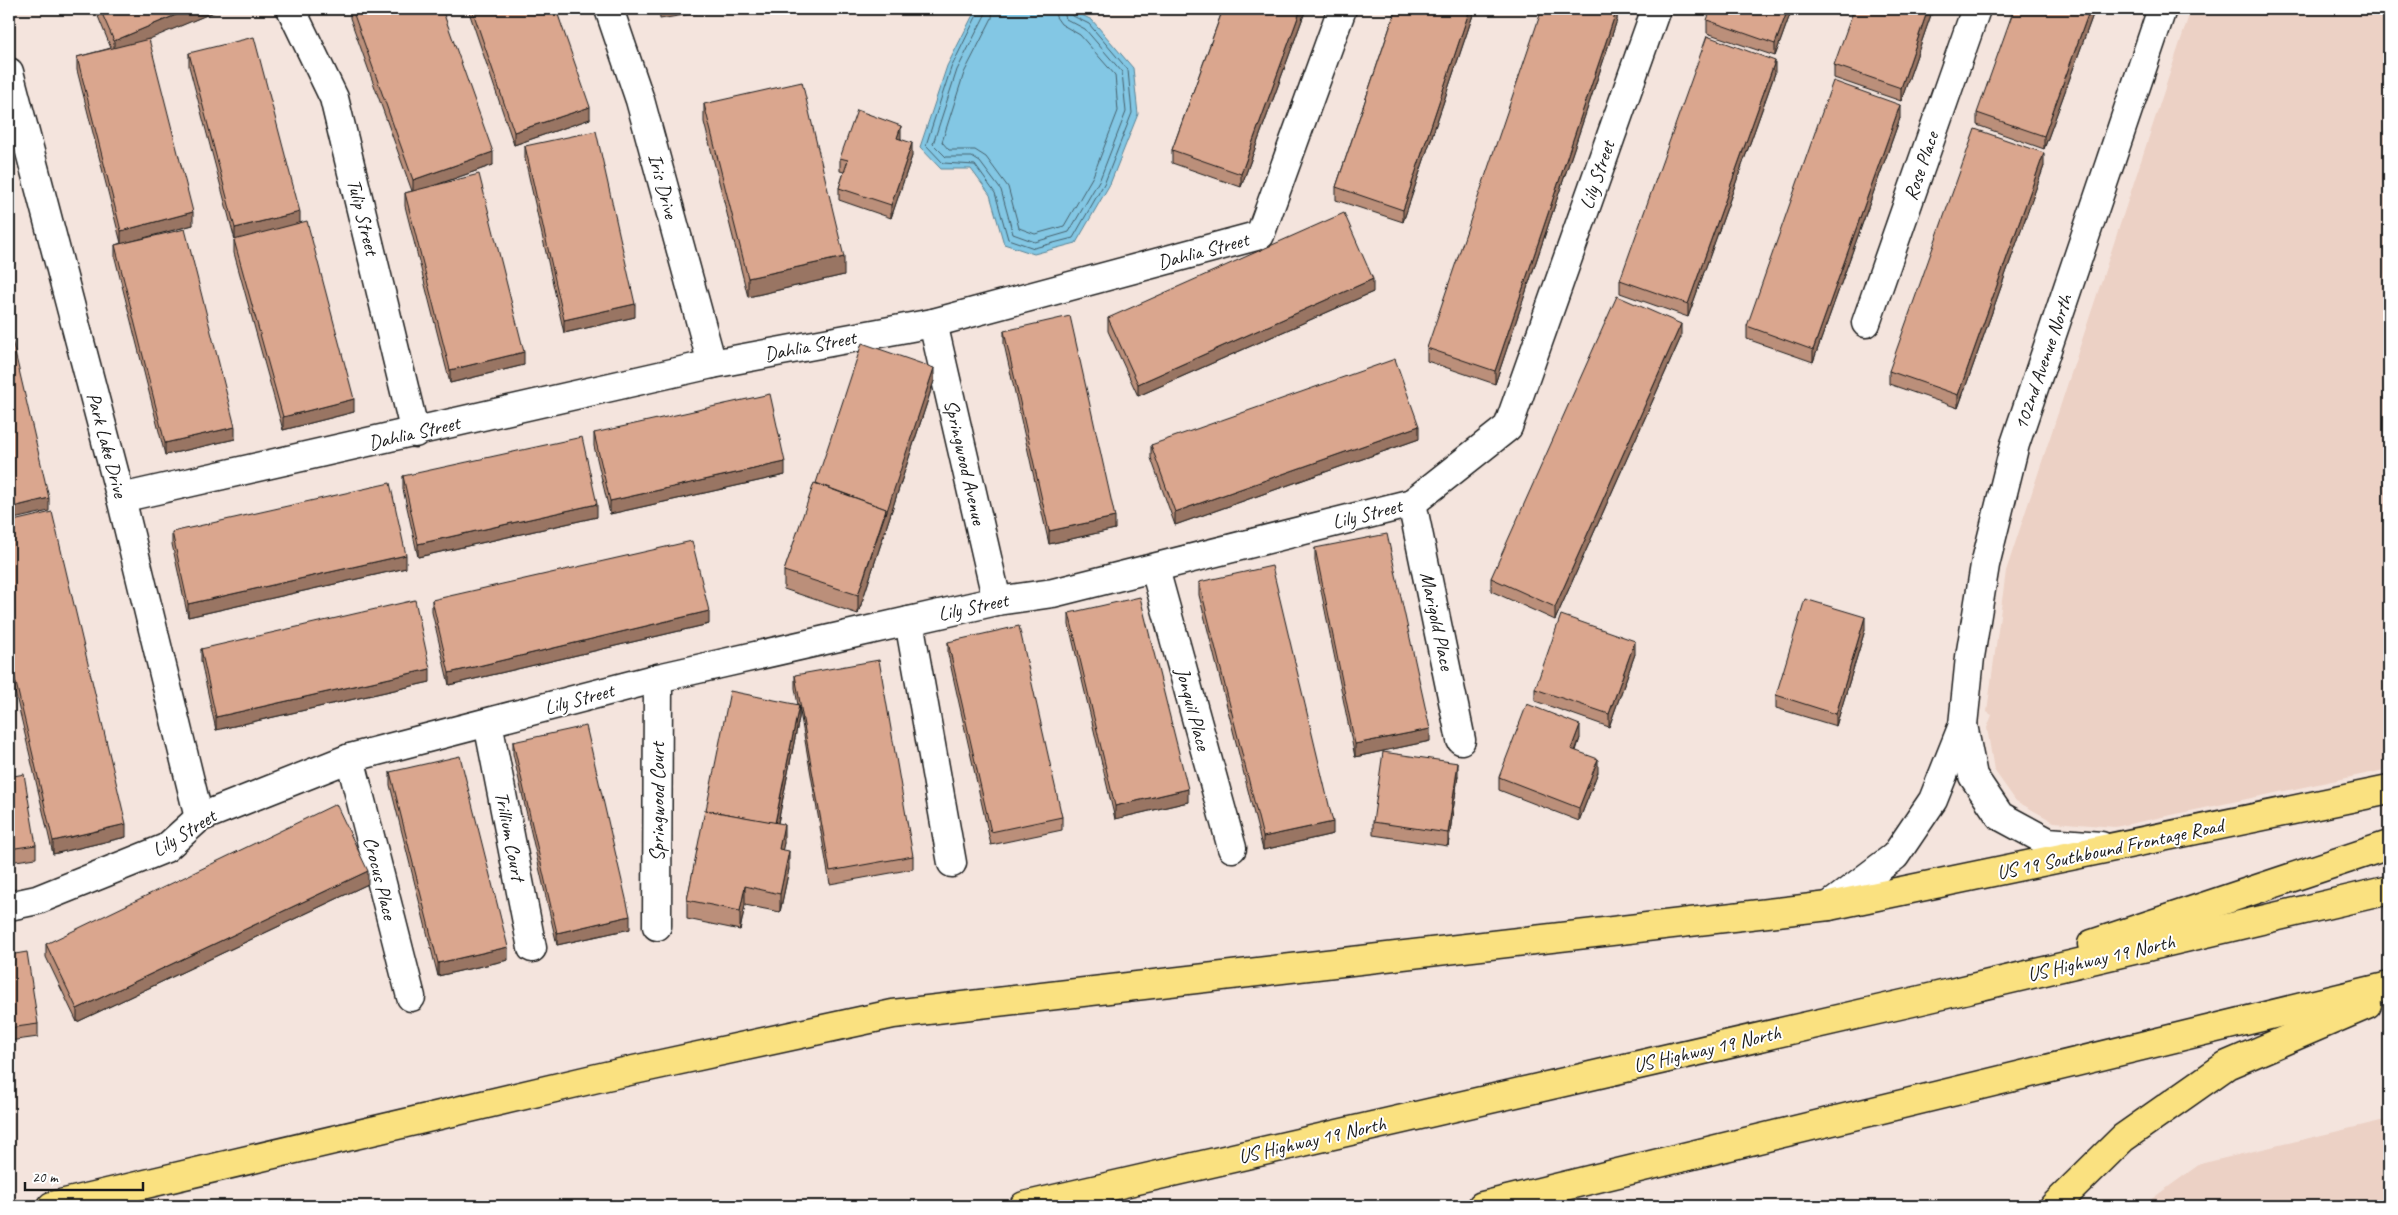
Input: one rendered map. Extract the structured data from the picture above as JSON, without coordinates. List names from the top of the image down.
{
  "streets": {
    "main road": ["US 19 Southbound Frontage Road", "US Highway 19 North"],
    "street": [
      "Rose Place",
      "Lily Street",
      "Iris Drive",
      "Tulip Street",
      "Dahlia Street",
      "102nd Avenue North",
      "Park Lake Drive",
      "Springwood Avenue",
      "Marigold Place",
      "Jonquil Place",
      "Springwood Court",
      "Trillium Court",
      "Crocus Place"
    ]
  },
  "crossings": [
    ["Lily Street", "Park Lake Drive"],
    ["Lily Street", "Springwood Avenue"],
    ["Lily Street", "Marigold Place"],
    ["Lily Street", "Jonquil Place"],
    ["Lily Street", "Springwood Court"],
    ["Lily Street", "Trillium Court"],
    ["Lily Street", "Crocus Place"],
    ["Iris Drive", "Dahlia Street"],
    ["Tulip Street", "Dahlia Street"],
    ["Dahlia Street", "Park Lake Drive"],
    ["Dahlia Street", "Springwood Avenue"],
    ["102nd Avenue North", "US 19 Southbound Frontage Road"]
  ],
  "scale_bar": "20 m"
}
